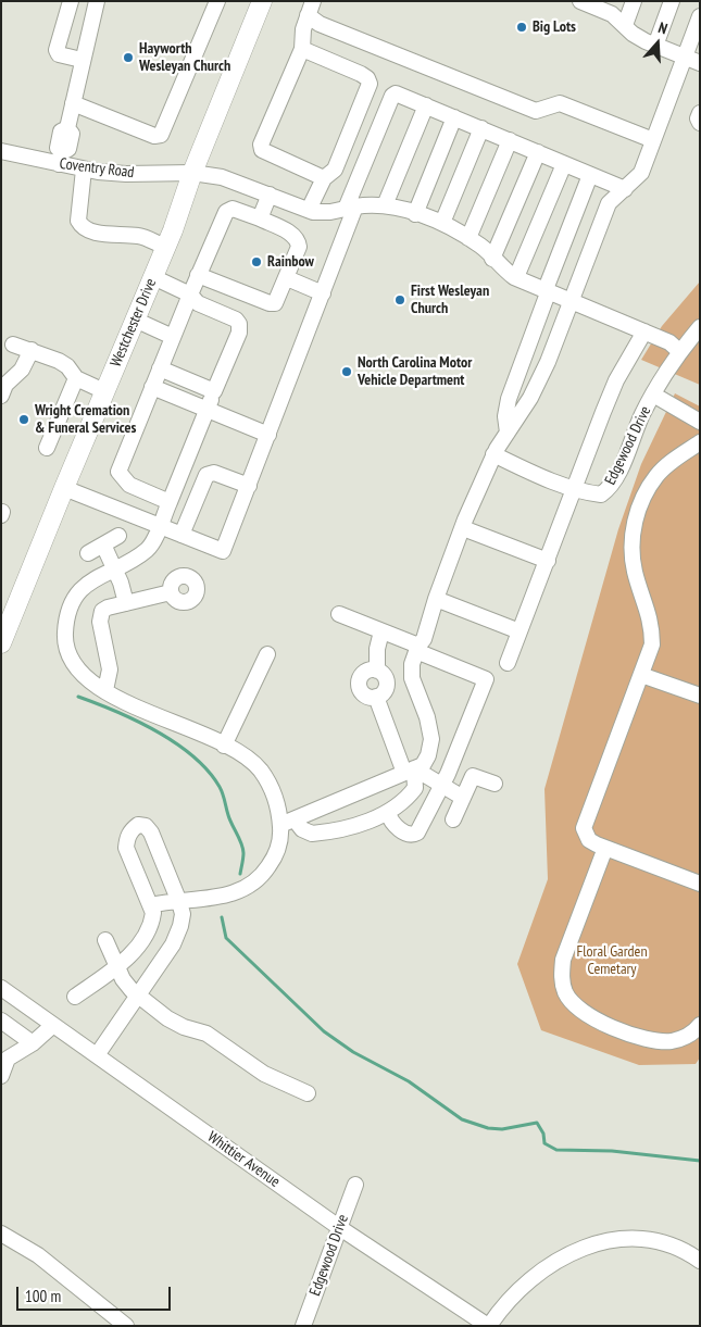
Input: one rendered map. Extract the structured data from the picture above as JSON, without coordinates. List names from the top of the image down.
{
  "streets": {
    "main road": ["Westchester Drive"],
    "street": ["Coventry Road", "Edgewood Drive", "Whittier Avenue"]
  },
  "crossings": [
    ["Coventry Road", "Westchester Drive"],
    ["Coventry Road", "Edgewood Drive"],
    ["Edgewood Drive", "Whittier Avenue"]
  ],
  "parks": ["Floral Garden Cemetary"],
  "places": [
    "Big Lots",
    "Hayworth Wesleyan Church",
    "Rainbow",
    "First Wesleyan Church",
    "North Carolina Motor Vehicle Department",
    "Wright Cremation & Funeral Services"
  ],
  "scale_bar": "100 m",
  "north": "top"
}
